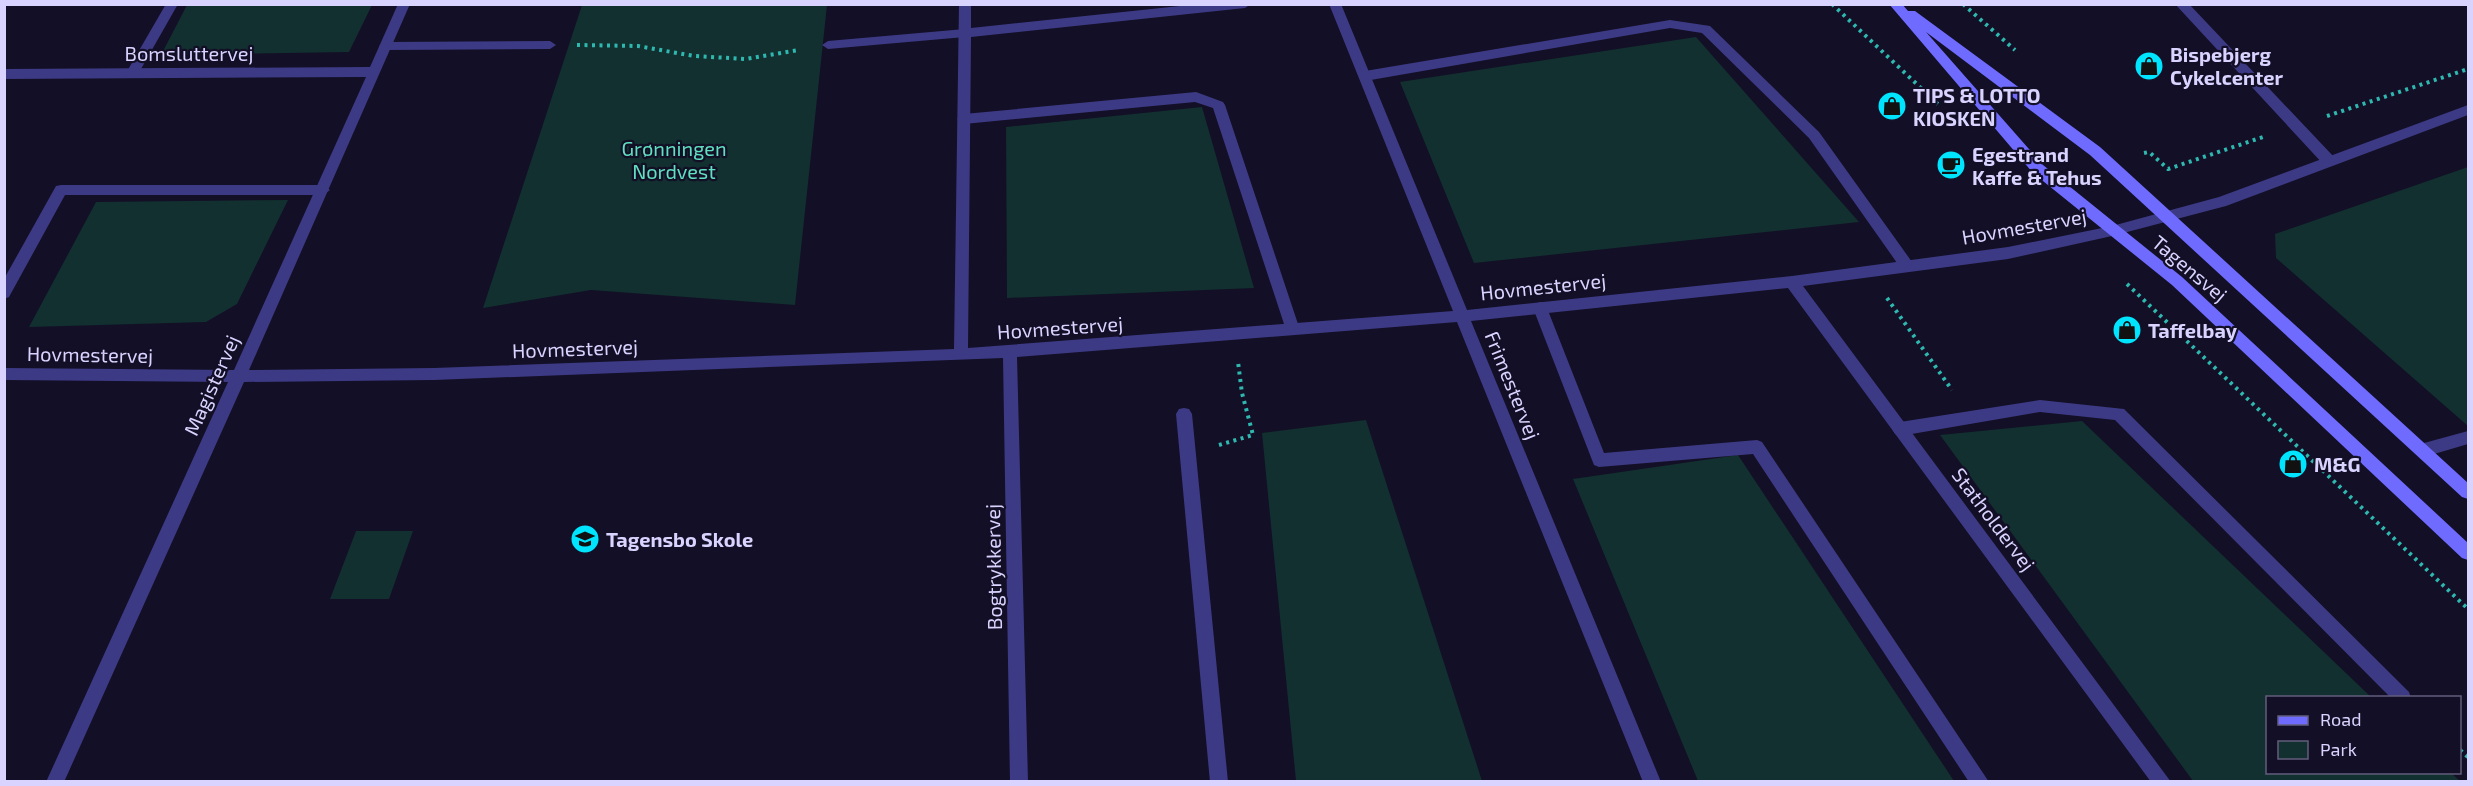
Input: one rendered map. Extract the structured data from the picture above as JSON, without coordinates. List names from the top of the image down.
{
  "streets": {
    "street": [
      "Bomsluttervej",
      "Hovmestervej",
      "Tagensvej",
      "Magistervej",
      "Frimestervej",
      "Statholdervej",
      "Bogtrykkervej"
    ]
  },
  "crossings": [
    ["Bomsluttervej", "Magistervej"],
    ["Hovmestervej", "Tagensvej"],
    ["Hovmestervej", "Magistervej"],
    ["Hovmestervej", "Frimestervej"],
    ["Hovmestervej", "Statholdervej"],
    ["Hovmestervej", "Bogtrykkervej"]
  ],
  "parks": ["Grønningen Nordvest"],
  "places": {
    "shop": [
      "Bispebjerg Cykelcenter",
      "TIPS & LOTTO KIOSKEN",
      "Taffelbay",
      "M&G"
    ],
    "cafe": ["Egestrand Kaffe & Tehus"],
    "school or university": ["Tagensbo Skole"]
  },
  "legend": ["Road", "Park"]
}
